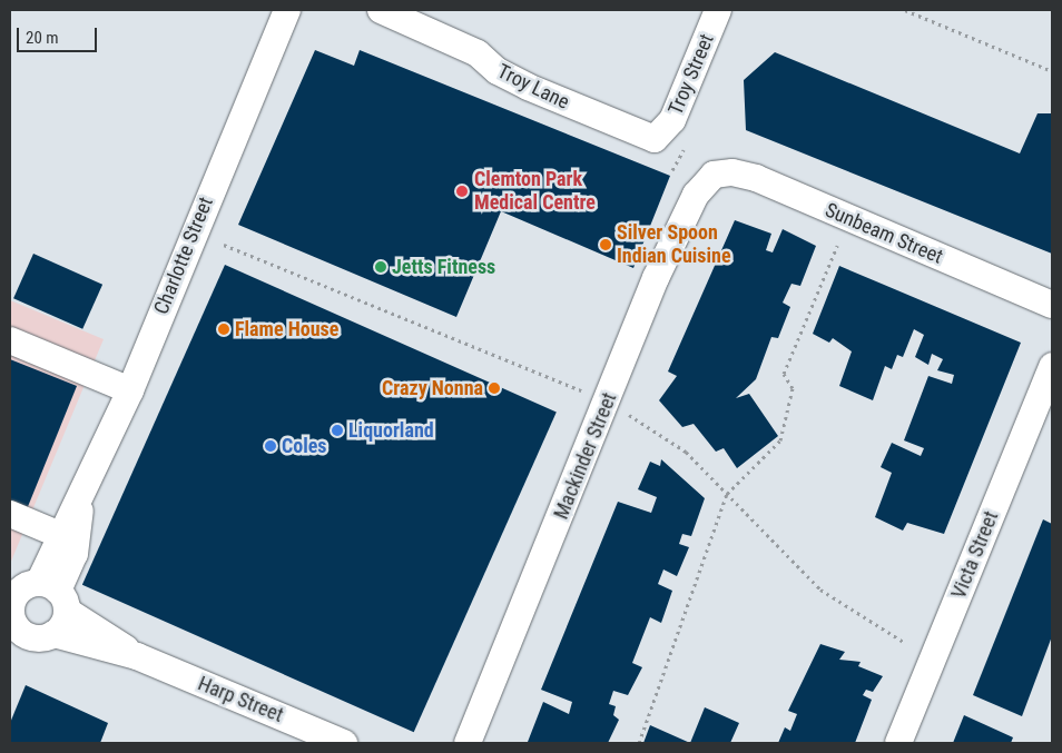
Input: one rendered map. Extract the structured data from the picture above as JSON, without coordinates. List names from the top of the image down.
{
  "streets": {
    "street": [
      "Troy Street",
      "Troy Lane",
      "Sunbeam Street",
      "Charlotte Street",
      "Mackinder Street",
      "Victa Street",
      "Harp Street"
    ]
  },
  "crossings": [
    ["Troy Street", "Troy Lane"],
    ["Sunbeam Street", "Mackinder Street"],
    ["Charlotte Street", "Harp Street"]
  ],
  "places": [
    "Clemton Park Medical Centre",
    "Silver Spoon Indian Cuisine",
    "Jetts Fitness",
    "Flame House",
    "Crazy Nonna",
    "Liquorland",
    "Coles"
  ],
  "scale_bar": "20 m"
}
